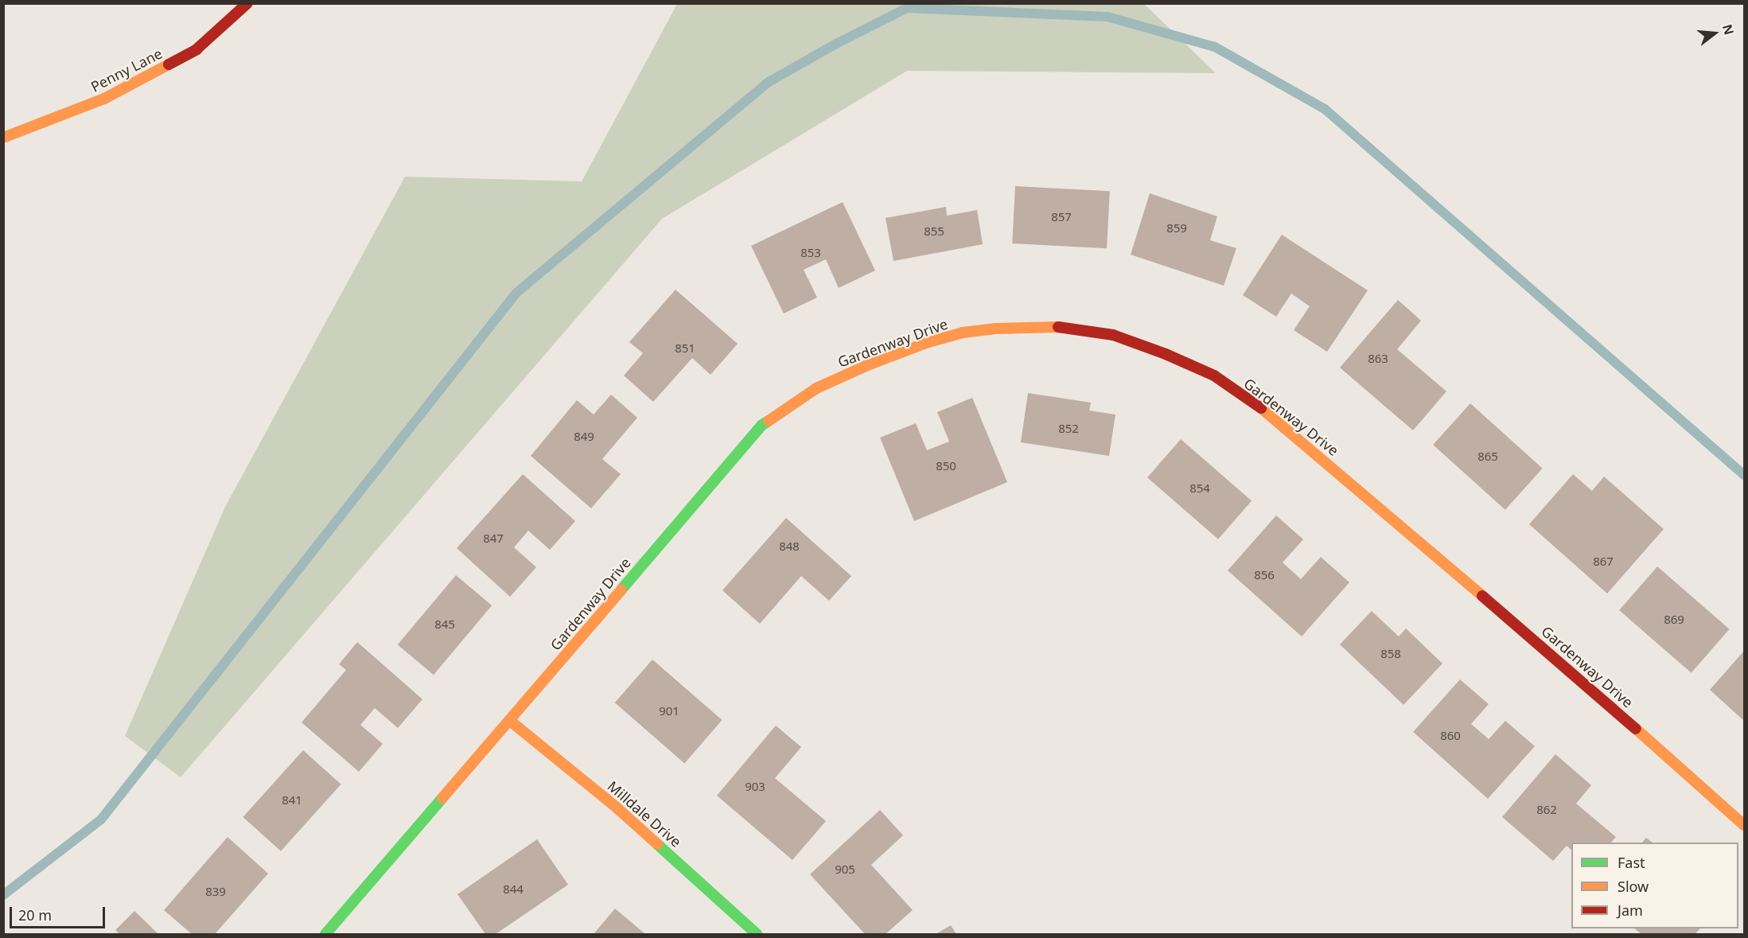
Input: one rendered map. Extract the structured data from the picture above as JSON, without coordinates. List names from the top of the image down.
{
  "streets": {
    "street": ["Penny Lane", "Gardenway Drive", "Milldale Drive"]
  },
  "crossings": [
    ["Gardenway Drive", "Milldale Drive"]
  ],
  "house_numbers": [
    "857",
    "859",
    "855",
    "853",
    "851",
    "863",
    "852",
    "849",
    "865",
    "850",
    "854",
    "847",
    "848",
    "867",
    "856",
    "869",
    "845",
    "858",
    "901",
    "860",
    "903",
    "841",
    "862",
    "905",
    "844",
    "839"
  ],
  "legend": ["Fast", "Slow", "Jam"],
  "scale_bar": "20 m",
  "north": "right"
}
